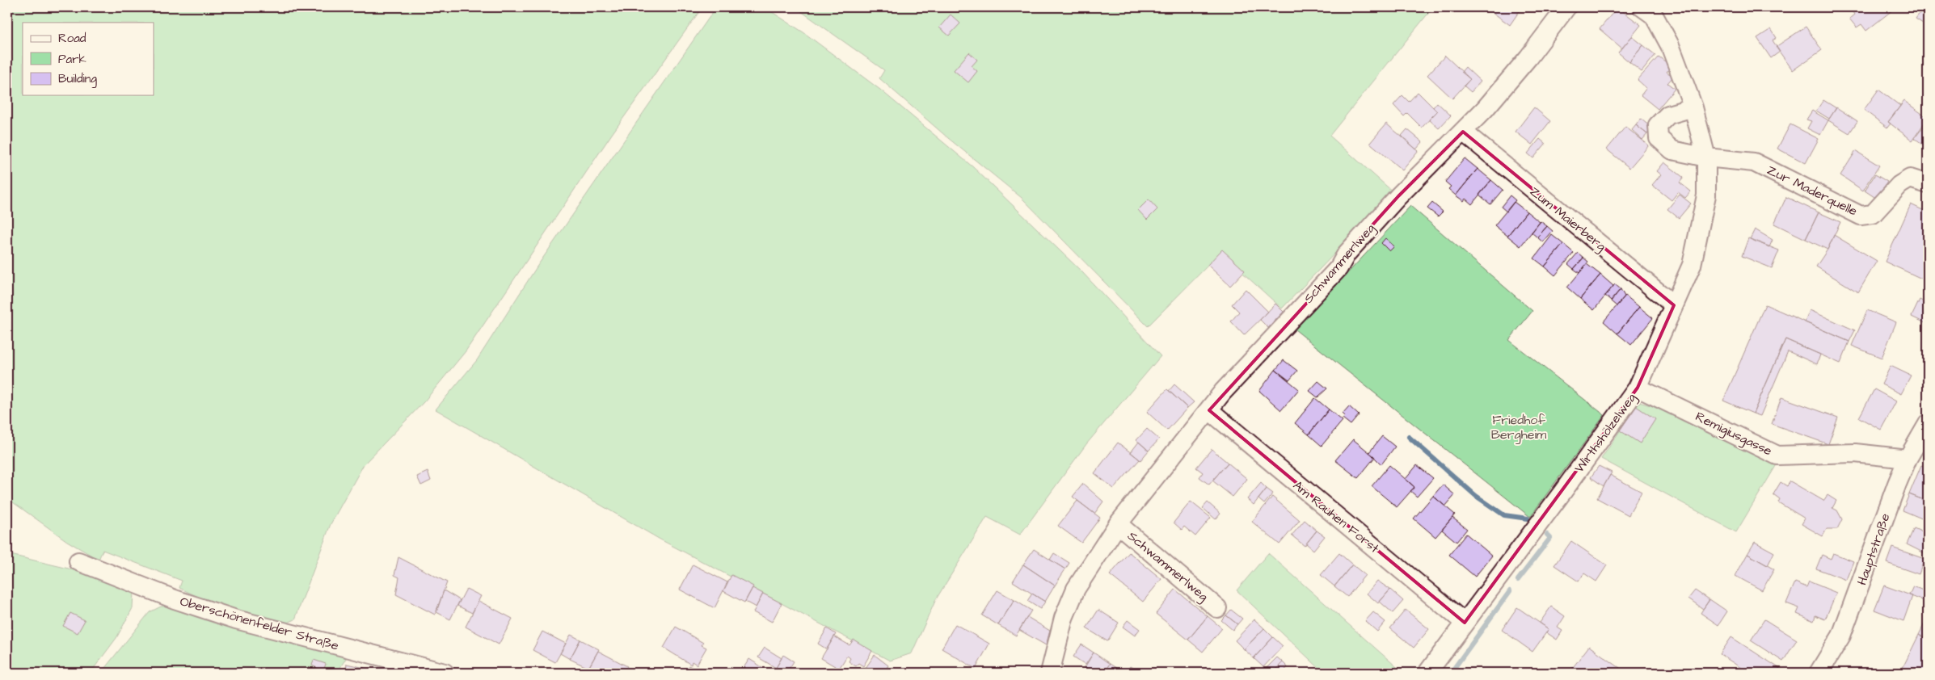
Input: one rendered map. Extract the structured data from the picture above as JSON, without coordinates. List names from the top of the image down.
{
  "streets": {
    "street": [
      "Zur Maderquelle",
      "Zum Maierberg",
      "Schwammerlweg",
      "Wirthshölzelweg",
      "Remigiusgasse",
      "Am Rauhen Forst",
      "Hauptstraße",
      "Oberschönenfelder Straße"
    ]
  },
  "crossings": [
    ["Zur Maderquelle", "Wirthshölzelweg"],
    ["Zum Maierberg", "Schwammerlweg"],
    ["Zum Maierberg", "Wirthshölzelweg"],
    ["Schwammerlweg", "Am Rauhen Forst"],
    ["Wirthshölzelweg", "Remigiusgasse"],
    ["Wirthshölzelweg", "Am Rauhen Forst"],
    ["Remigiusgasse", "Hauptstraße"]
  ],
  "parks": ["Friedhof Bergheim"],
  "legend": ["Road", "Park", "Building"]
}
